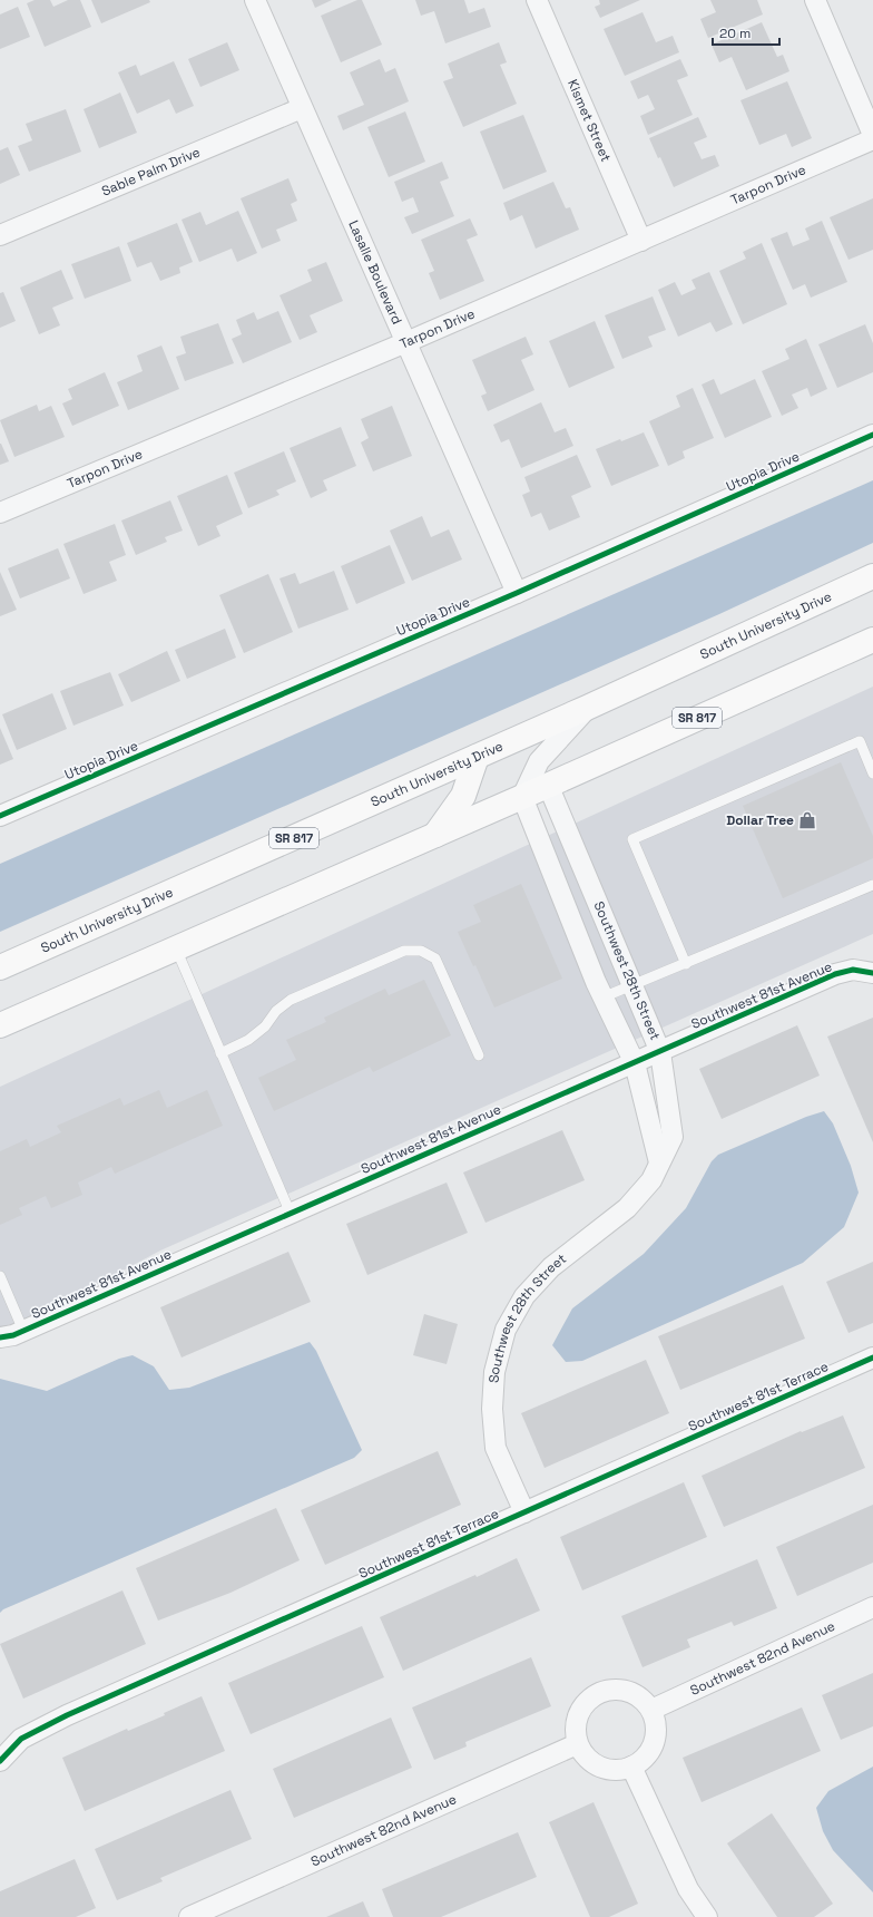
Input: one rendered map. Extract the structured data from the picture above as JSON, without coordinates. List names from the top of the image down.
{
  "streets": {
    "main road": ["South University Drive", "SR 817"],
    "street": [
      "Kismet Street",
      "Sable Palm Drive",
      "Tarpon Drive",
      "Lasalle Boulevard",
      "Utopia Drive",
      "Southwest 28th Street",
      "Southwest 81st Avenue",
      "Southwest 81st Terrace",
      "Southwest 82nd Avenue"
    ]
  },
  "crossings": [
    ["Kismet Street", "Tarpon Drive"],
    ["Sable Palm Drive", "Lasalle Boulevard"],
    ["Tarpon Drive", "Lasalle Boulevard"],
    ["Lasalle Boulevard", "Utopia Drive"],
    ["SR 817", "Southwest 28th Street"],
    ["Southwest 28th Street", "Southwest 81st Avenue"],
    ["Southwest 28th Street", "Southwest 81st Terrace"]
  ],
  "places": {
    "shop": ["Dollar Tree"]
  },
  "scale_bar": "20 m"
}
